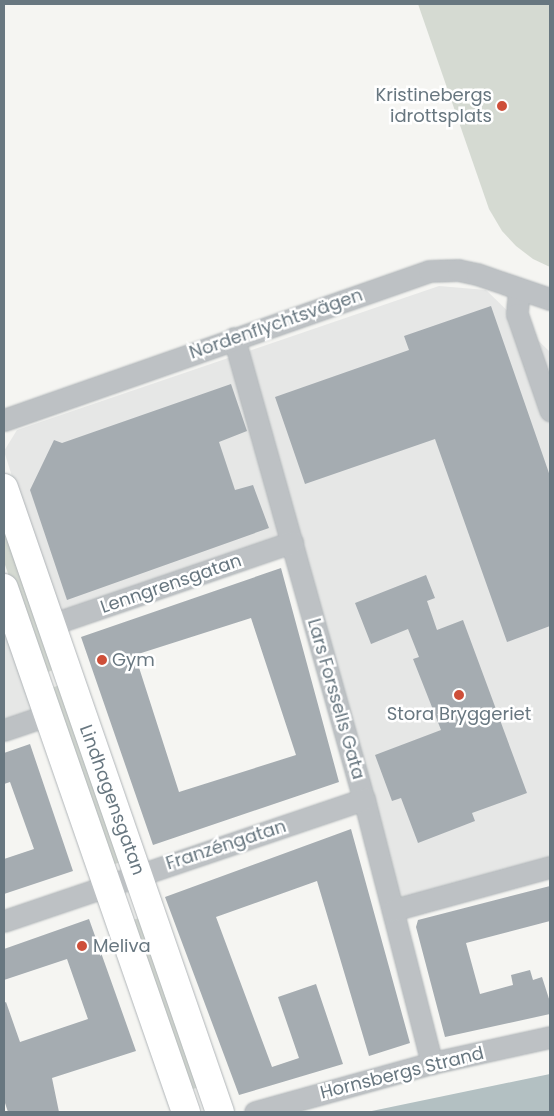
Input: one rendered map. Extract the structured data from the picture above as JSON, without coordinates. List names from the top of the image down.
{
  "streets": {
    "street": [
      "Nordenflychtsvägen",
      "Lenngrensgatan",
      "Lars Forssells Gata",
      "Lindhagensgatan",
      "Franzéngatan",
      "Hornsbergs Strand"
    ]
  },
  "crossings": [
    ["Nordenflychtsvägen", "Lars Forssells Gata"],
    ["Lenngrensgatan", "Lars Forssells Gata"],
    ["Lenngrensgatan", "Lindhagensgatan"],
    ["Lars Forssells Gata", "Franzéngatan"],
    ["Lars Forssells Gata", "Hornsbergs Strand"],
    ["Lindhagensgatan", "Franzéngatan"]
  ],
  "places": [
    "Kristinebergs idrottsplats",
    "Gym",
    "Stora Bryggeriet",
    "Meliva"
  ]
}
